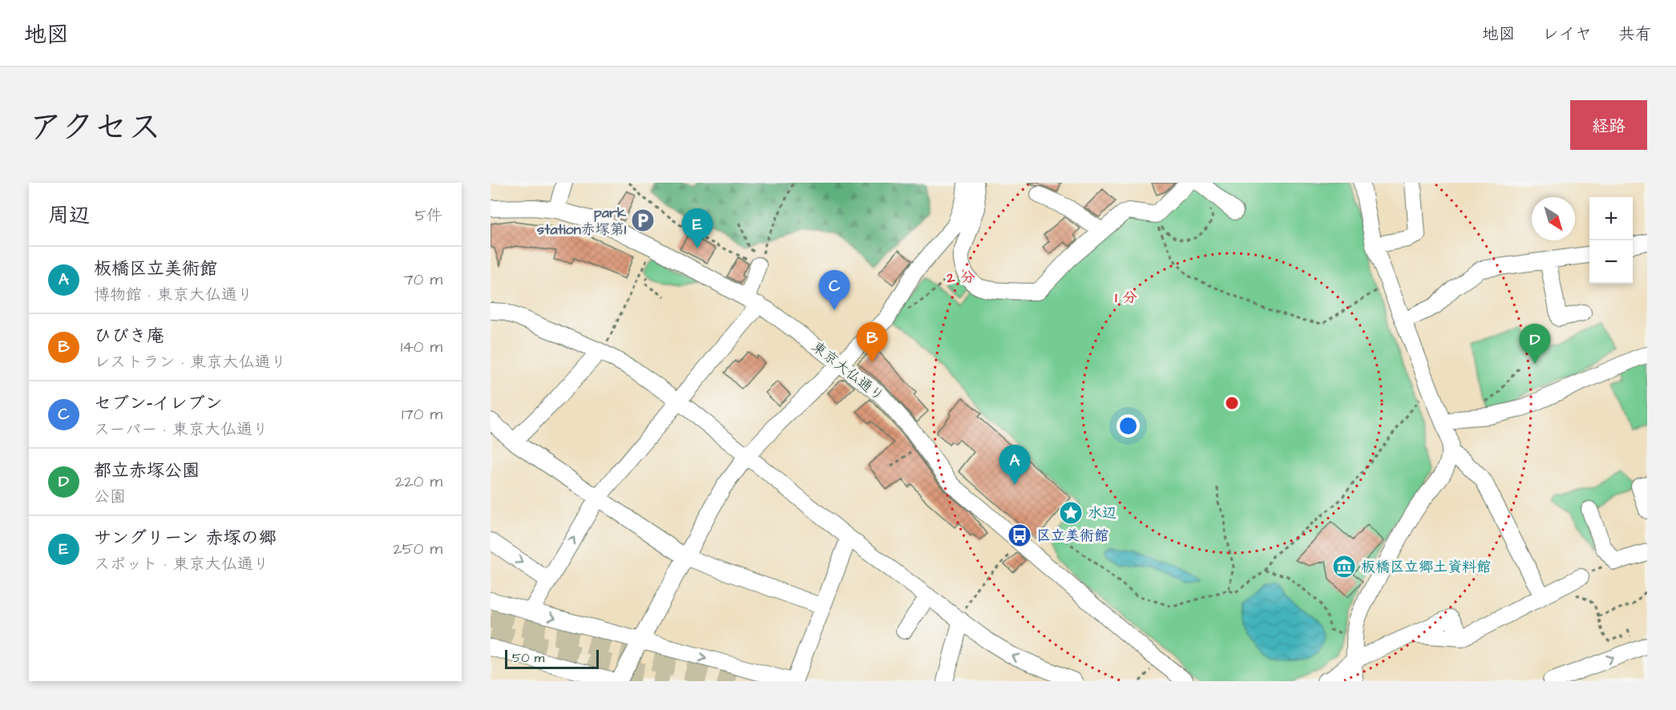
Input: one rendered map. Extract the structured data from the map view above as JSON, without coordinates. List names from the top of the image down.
{
  "streets": {
    "street": ["東京大仏通り"]
  },
  "places": {
    "parking": ["park station赤塚第1"],
    "place": ["水辺"],
    "bus stop": ["区立美術館"],
    "museum": ["板橋区立郷土資料館"]
  },
  "scale_bar": "50 m",
  "north": "bottom right",
  "page": {
    "header": "地図",
    "nav": ["地図", "レイヤ", "共有"],
    "title": "アクセス",
    "buttons": "経路",
    "heading": ["周辺", "5件"],
    "map_buttons": ["+", "−"],
    "pins": [
      "E",
      "C",
      "B",
      "D",
      "A"
    ],
    "list": [
      {
        "mark": "A",
        "name": "板橋区立美術館",
        "note": "博物館 · 東京大仏通り",
        "value": "70 m"
      },
      {
        "mark": "B",
        "name": "ひびき庵",
        "note": "レストラン · 東京大仏通り",
        "value": "140 m"
      },
      {
        "mark": "C",
        "name": "セブン-イレブン",
        "note": "スーパー · 東京大仏通り",
        "value": "170 m"
      },
      {
        "mark": "D",
        "name": "都立赤塚公園",
        "note": "公園",
        "value": "220 m"
      },
      {
        "mark": "E",
        "name": "サングリーン 赤塚の郷",
        "note": "スポット · 東京大仏通り",
        "value": "250 m"
      }
    ],
    "scale": "50 m"
  },
  "rings": ["2 分", "1 分"]
}
